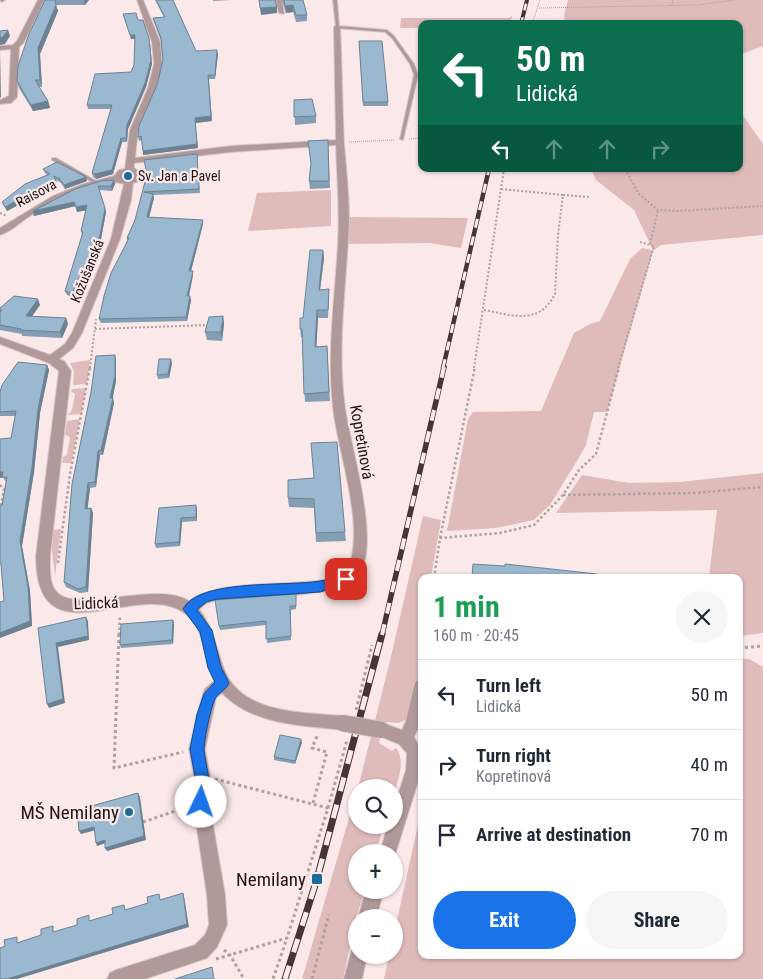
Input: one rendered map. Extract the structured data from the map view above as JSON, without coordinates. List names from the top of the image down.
{
  "streets": {
    "street": [
      "Raisova",
      "Kožušanská",
      "Kopretinová",
      "Lidická"
    ]
  },
  "crossings": [
    ["Kožušanská", "Lidická"],
    ["Kopretinová", "Lidická"]
  ],
  "places": {
    "other": ["Sv. Jan a Pavel", "MŠ Nemilany"],
    "transit": ["Nemilany"]
  },
  "page": {
    "turn": ["50 m", "Lidická"],
    "heading": ["1 min", "160 m · 20:45"],
    "list": [
      {
        "name": "Turn left",
        "note": "Lidická",
        "value": "50 m"
      },
      {
        "name": "Turn right",
        "note": "Kopretinová",
        "value": "40 m"
      },
      {
        "name": "Arrive at destination",
        "value": "70 m"
      }
    ],
    "map_buttons": ["+", "−"],
    "buttons": ["Exit", "Share"]
  }
}
